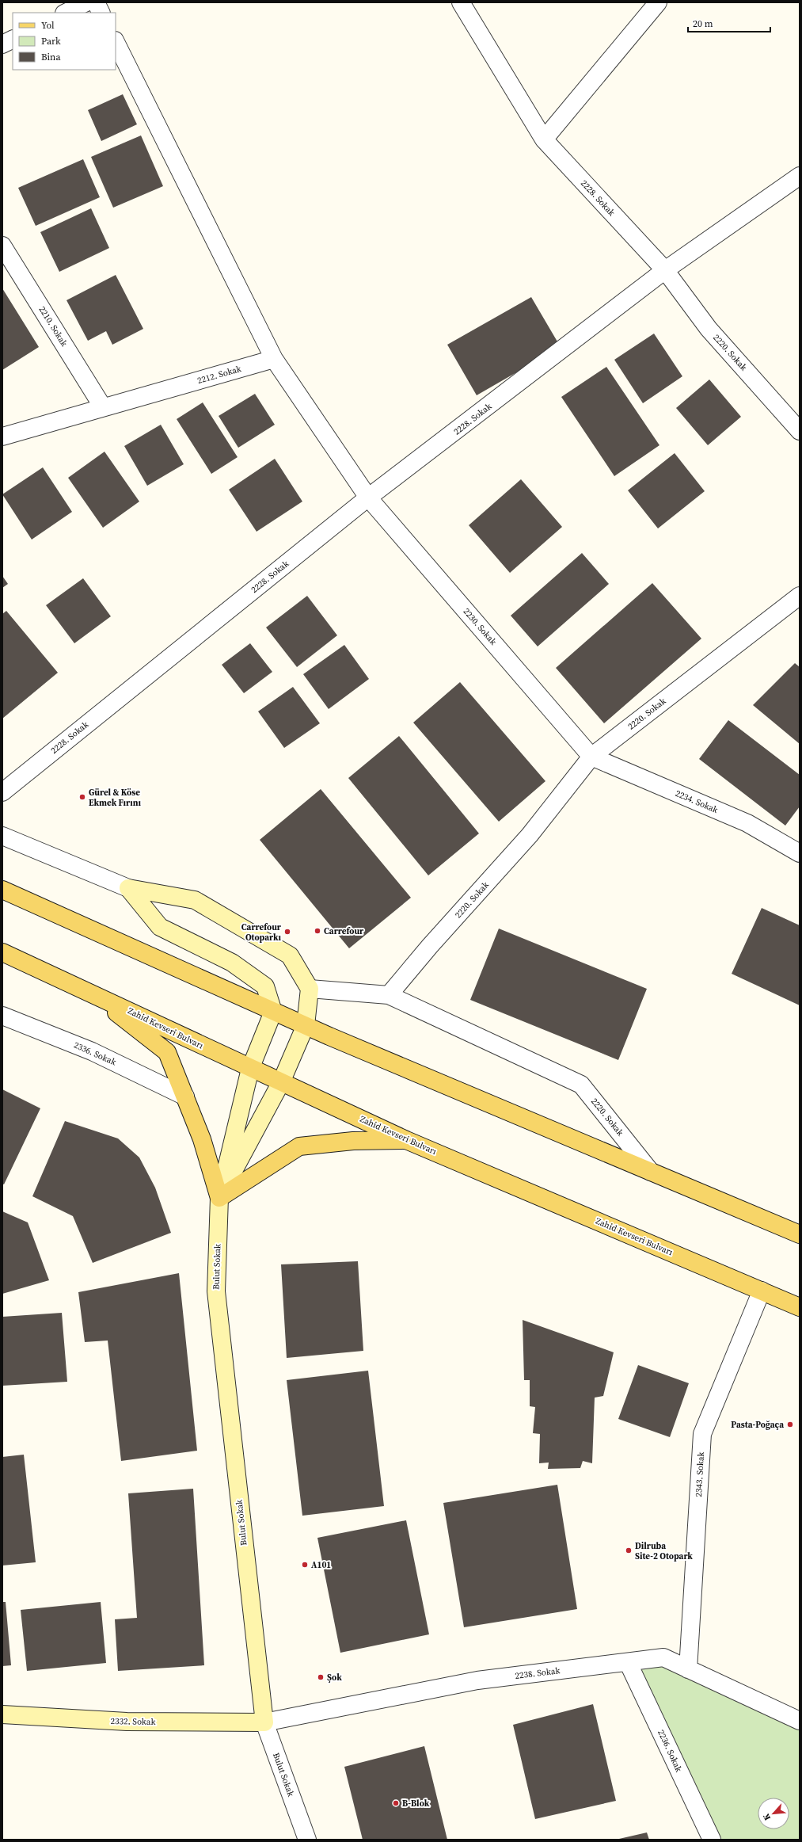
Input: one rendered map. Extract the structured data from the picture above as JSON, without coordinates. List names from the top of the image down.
{
  "streets": {
    "main road": ["Zahid Kevseri Bulvarı", "Bulut Sokak", "2332. Sokak"],
    "street": [
      "2228. Sokak",
      "2210. Sokak",
      "2220. Sokak",
      "2212. Sokak",
      "2230. Sokak",
      "2234. Sokak",
      "2336. Sokak",
      "2343. Sokak",
      "2238. Sokak",
      "2236. Sokak"
    ]
  },
  "crossings": [
    ["2228. Sokak", "2220. Sokak"],
    ["2228. Sokak", "2230. Sokak"],
    ["2210. Sokak", "2212. Sokak"],
    ["2220. Sokak", "2230. Sokak"],
    ["2220. Sokak", "2234. Sokak"],
    ["2230. Sokak", "2234. Sokak"],
    ["Zahid Kevseri Bulvarı", "2343. Sokak"],
    ["Bulut Sokak", "2238. Sokak"],
    ["Bulut Sokak", "2332. Sokak"],
    ["2343. Sokak", "2238. Sokak"],
    ["2238. Sokak", "2332. Sokak"],
    ["2238. Sokak", "2236. Sokak"]
  ],
  "places": [
    "Gürel & Köse Ekmek Fırını",
    "Carrefour",
    "Carrefour Otoparkı",
    "Pasta-Poğaça",
    "Dilruba Site-2 Otopark",
    "A101",
    "Şok",
    "B-Blok"
  ],
  "legend": ["Yol", "Park", "Bina"],
  "scale_bar": "20 m",
  "north": "bottom left"
}
